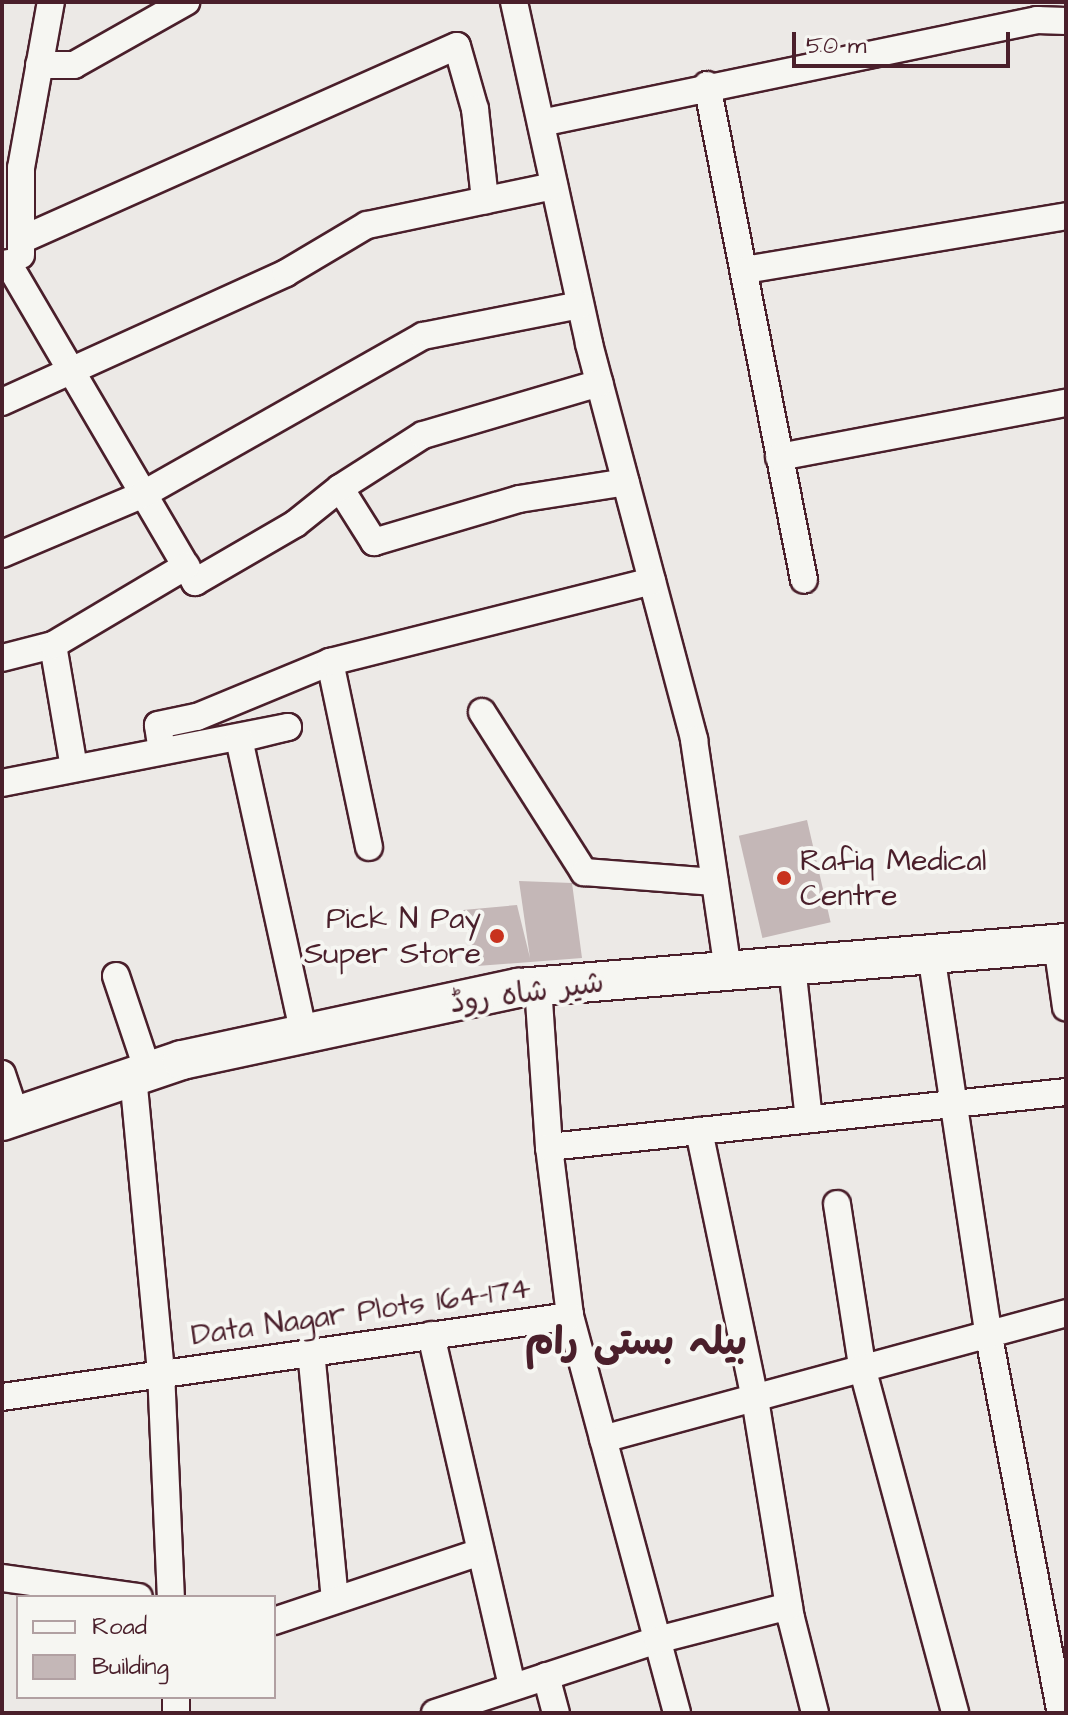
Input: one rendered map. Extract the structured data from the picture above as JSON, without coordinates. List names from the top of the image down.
{
  "streets": {
    "street": ["شیر شاہ روڈ", "Data Nagar Plots 164-174"]
  },
  "districts": ["بیلہ بستی رام"],
  "places": ["Rafiq Medical Centre", "Pick N Pay Super Store"],
  "legend": ["Road", "Building"],
  "scale_bar": "50 m"
}
